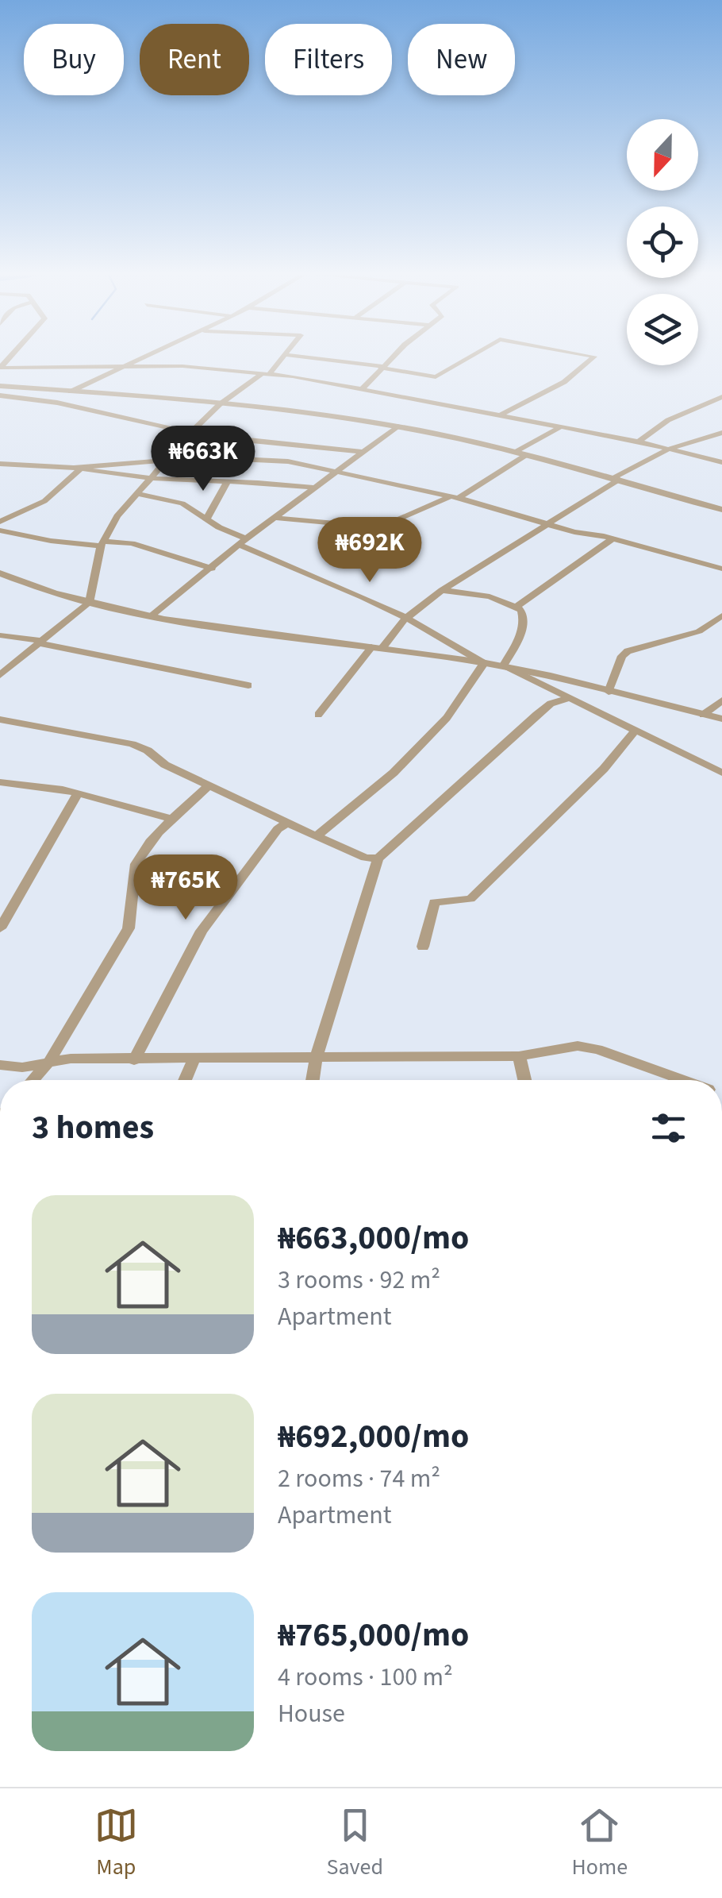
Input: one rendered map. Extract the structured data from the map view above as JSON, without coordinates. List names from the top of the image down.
{
  "north": "bottom",
  "page": {
    "chip": [
      "Buy",
      "Rent",
      "Filters",
      "New"
    ],
    "price": ["₦663K", "₦692K", "₦765K"],
    "heading": "3 homes",
    "list": [
      {
        "name": "₦663,000/mo",
        "note": "3 rooms · 92 m² · Apartment"
      },
      {
        "name": "₦692,000/mo",
        "note": "2 rooms · 74 m² · Apartment"
      },
      {
        "name": "₦765,000/mo",
        "note": "4 rooms · 100 m² · House"
      }
    ],
    "tabs": ["Map", "Saved", "Home"]
  }
}
